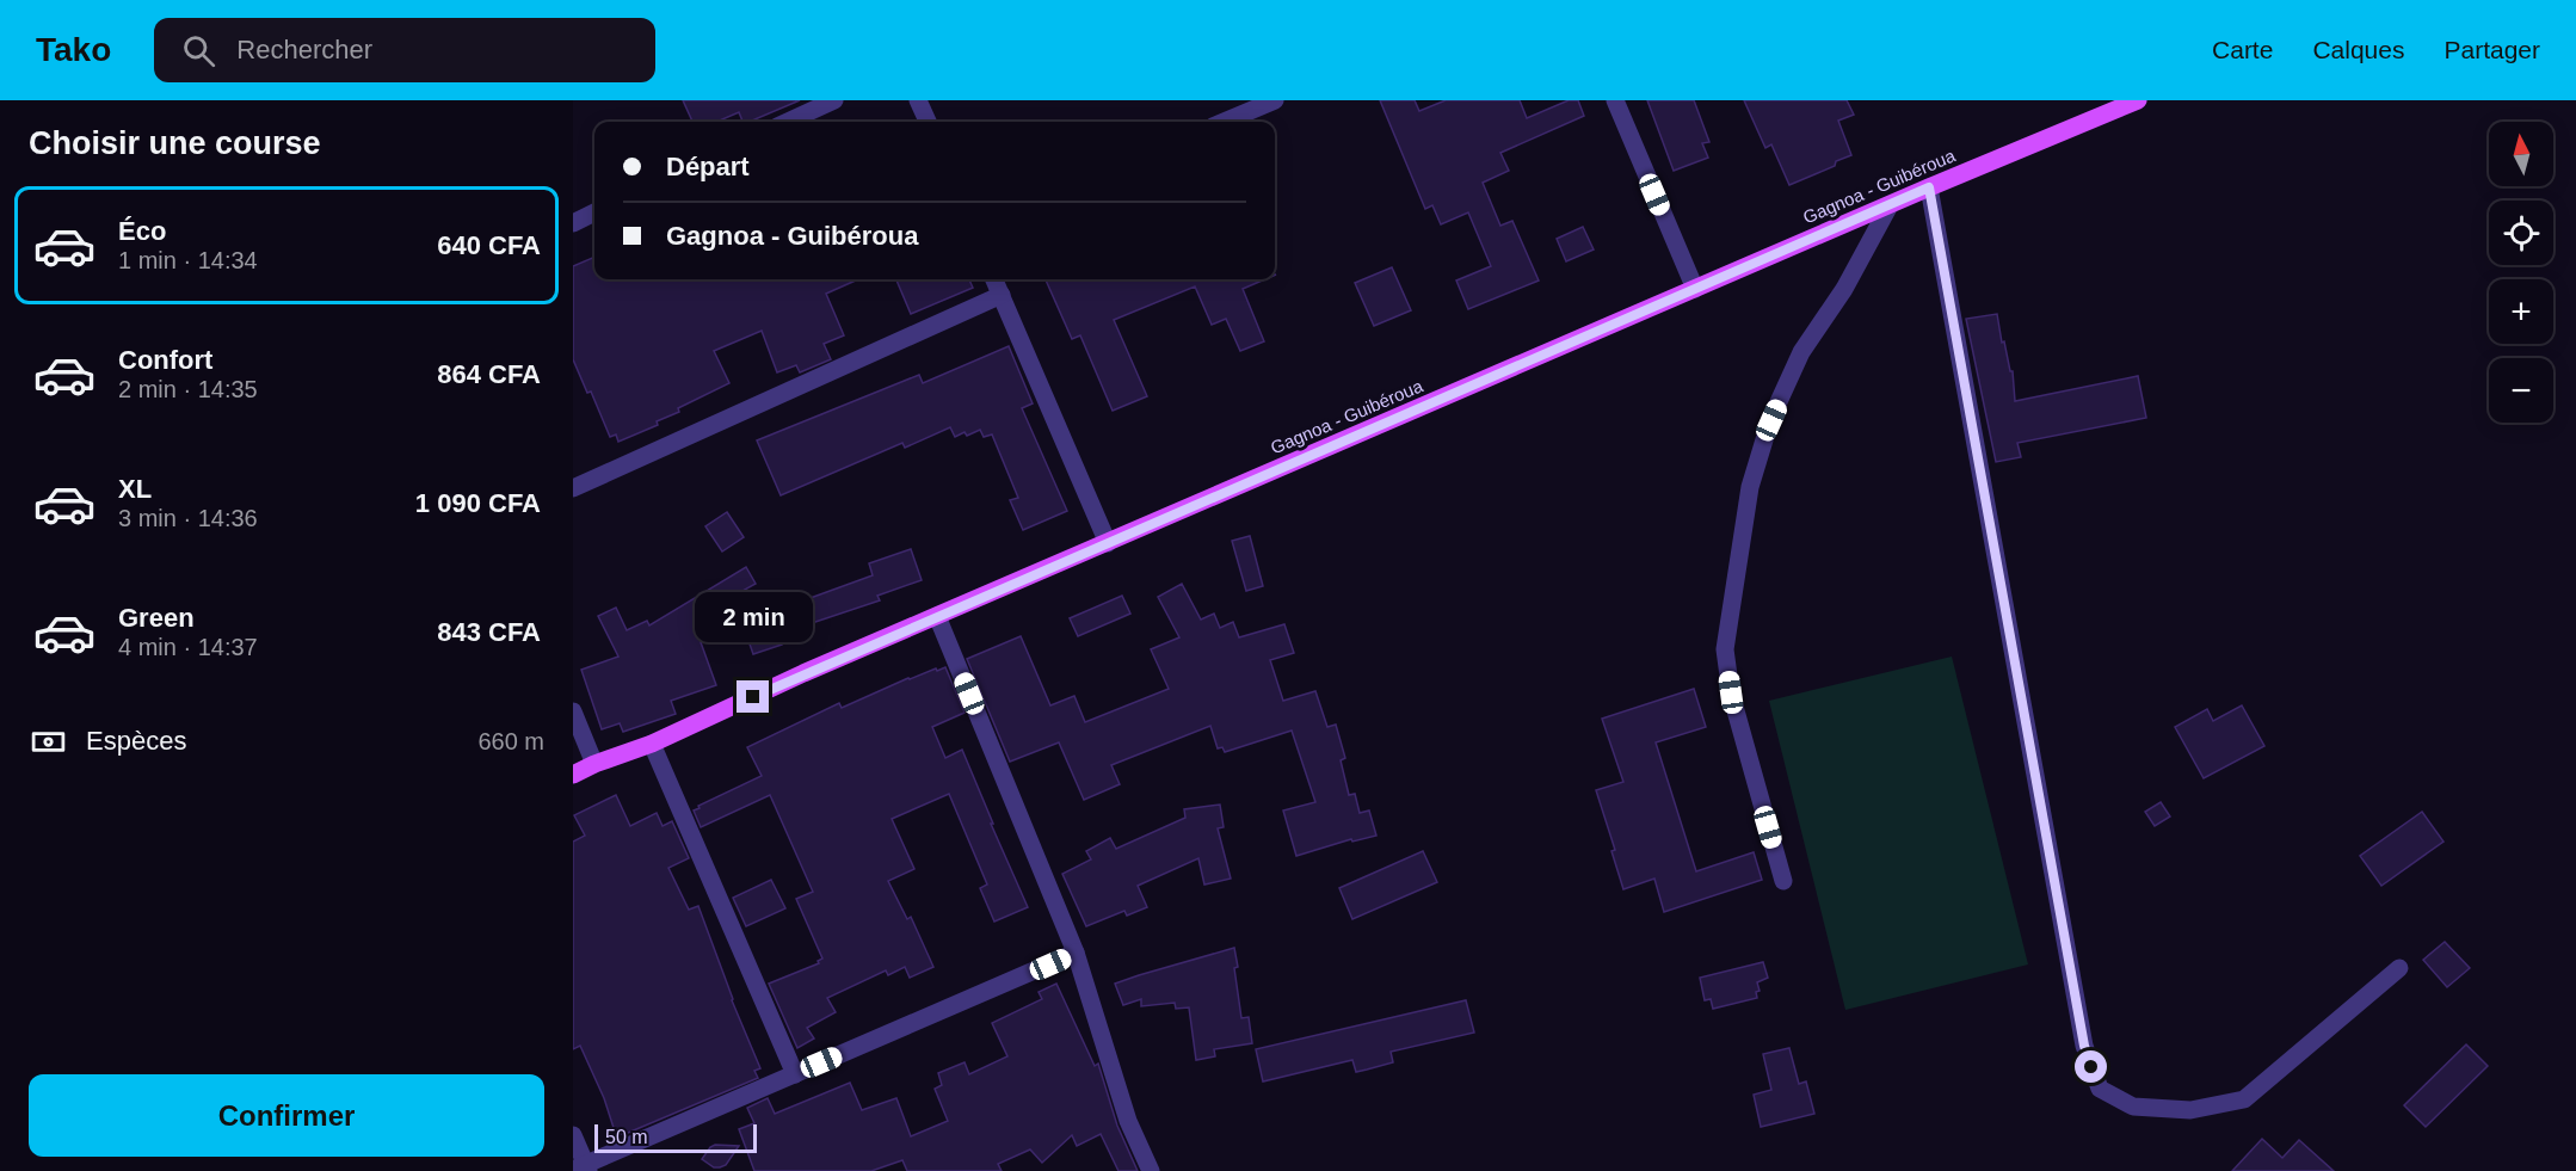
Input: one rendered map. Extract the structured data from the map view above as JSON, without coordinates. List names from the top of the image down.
{
  "streets": {
    "main road": ["Gagnoa - Guibéroua"]
  },
  "scale_bar": "50 m",
  "north": "top",
  "page": {
    "header": "Tako",
    "search": "Rechercher",
    "nav": ["Carte", "Calques", "Partager"],
    "heading": "Choisir une course",
    "map_buttons": ["+", "−"],
    "banner": ["Départ", "Gagnoa - Guibéroua"],
    "list": [
      {
        "name": "Éco",
        "note": "1 min · 14:34",
        "value": "640 CFA"
      },
      {
        "name": "Confort",
        "note": "2 min · 14:35",
        "value": "864 CFA"
      },
      {
        "name": "XL",
        "note": "3 min · 14:36",
        "value": "1 090 CFA"
      },
      {
        "name": "Green",
        "note": "4 min · 14:37",
        "value": "843 CFA"
      }
    ],
    "bubble": "2 min",
    "pay": ["Espèces", "660 m"],
    "buttons": "Confirmer",
    "scale": "50 m"
  }
}
